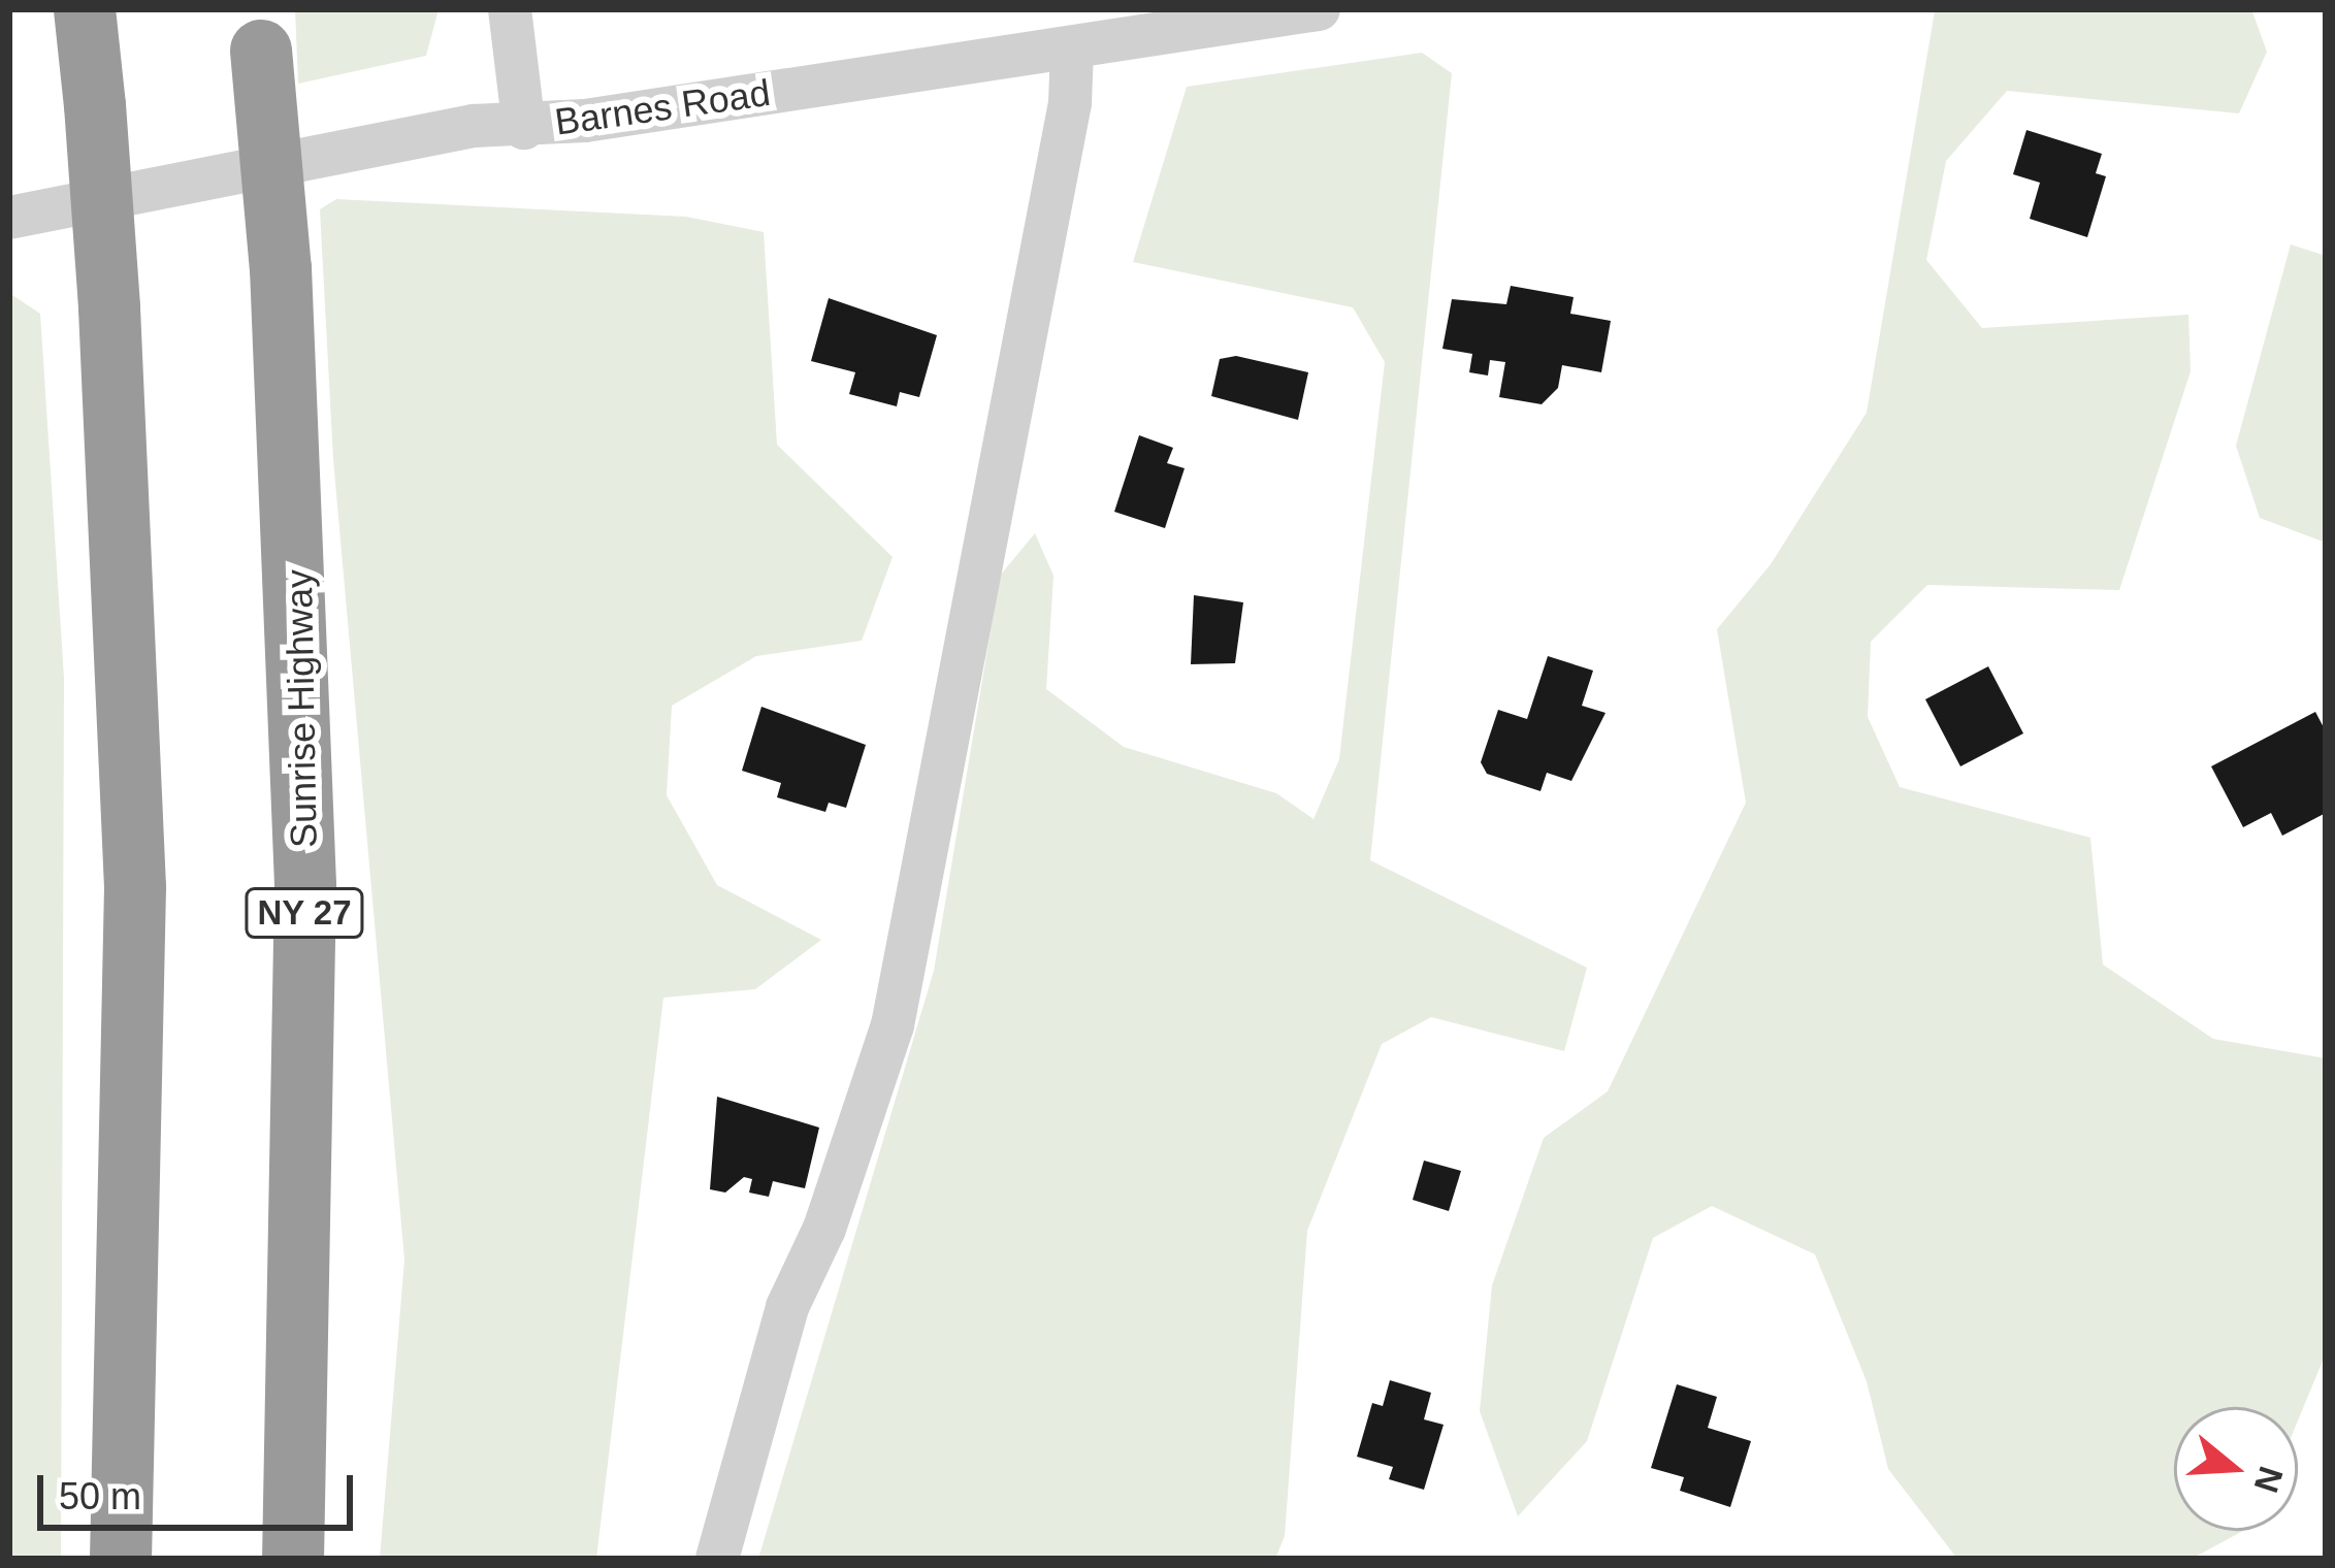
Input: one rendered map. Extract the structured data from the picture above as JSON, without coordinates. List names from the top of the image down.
{
  "streets": {
    "highway": ["Sunrise Highway", "NY 27"],
    "street": ["Barnes Road"]
  },
  "scale_bar": "50 m",
  "north": "right"
}
